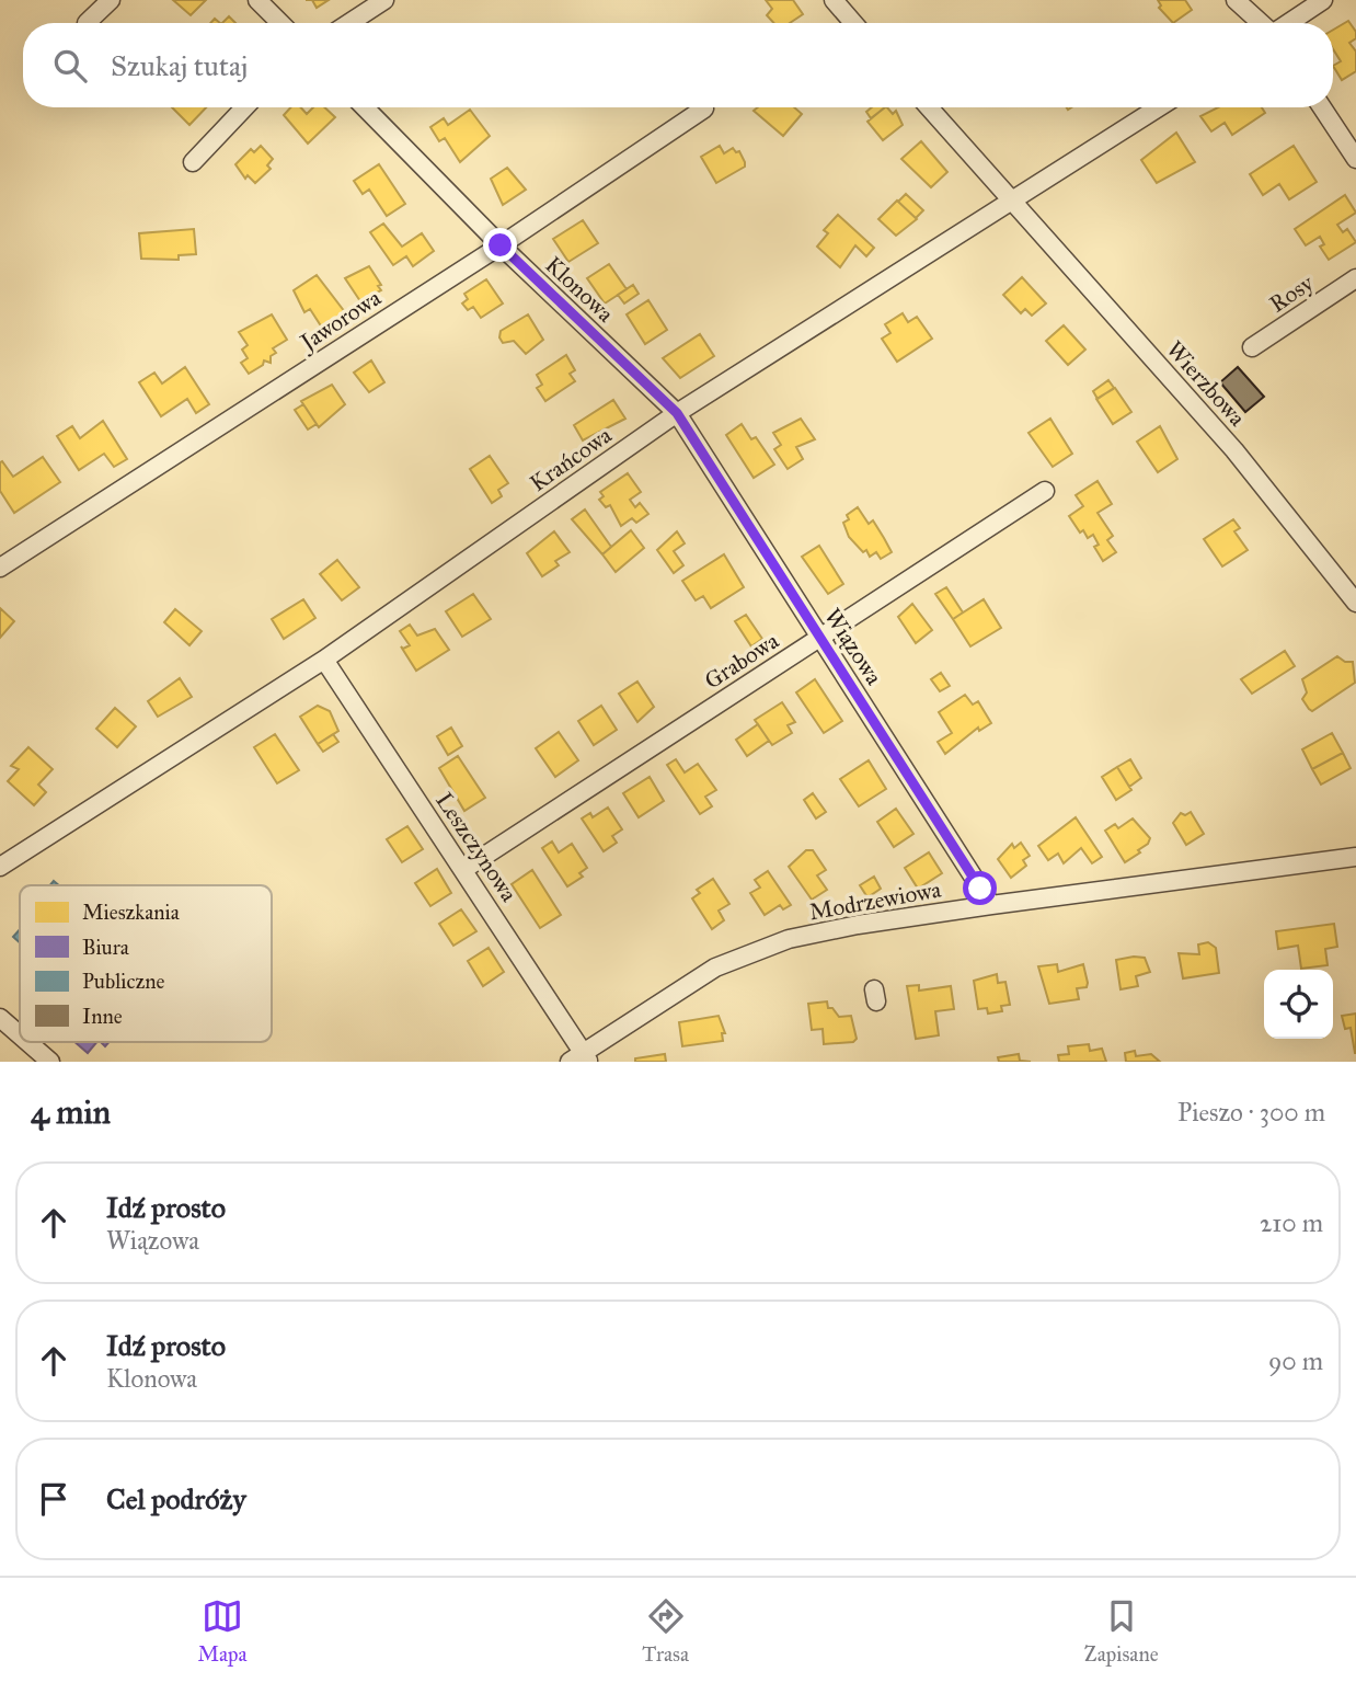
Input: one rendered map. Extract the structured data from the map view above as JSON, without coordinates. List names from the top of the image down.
{
  "streets": {
    "street": [
      "Klonowa",
      "Rosy",
      "Jaworowa",
      "Wierzbowa",
      "Krańcowa",
      "Wiązowa",
      "Grabowa",
      "Leszczynowa",
      "Modrzewiowa"
    ]
  },
  "crossings": [
    ["Klonowa", "Jaworowa"],
    ["Klonowa", "Krańcowa"],
    ["Klonowa", "Wiązowa"],
    ["Wierzbowa", "Krańcowa"],
    ["Krańcowa", "Wiązowa"],
    ["Krańcowa", "Leszczynowa"],
    ["Wiązowa", "Grabowa"],
    ["Wiązowa", "Modrzewiowa"],
    ["Grabowa", "Leszczynowa"],
    ["Leszczynowa", "Modrzewiowa"]
  ],
  "legend": [
    "Mieszkania",
    "Biura",
    "Publiczne",
    "Inne"
  ],
  "page": {
    "search": "Szukaj tutaj",
    "heading": ["4 min", "Pieszo · 300 m"],
    "list": [
      ["Idź prosto", "Wiązowa", "210 m"],
      ["Idź prosto", "Klonowa", "90 m"],
      "Cel podróży"
    ],
    "nav": ["Mapa", "Trasa", "Zapisane"]
  }
}
